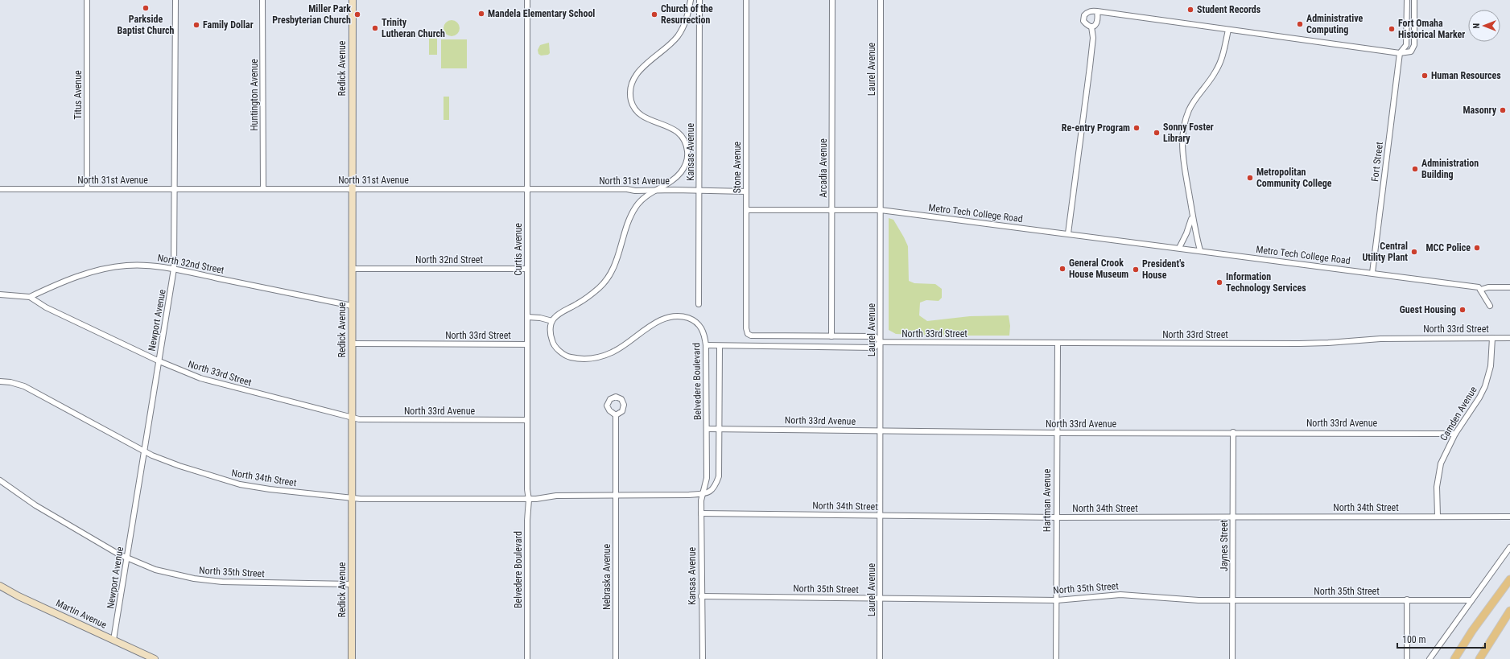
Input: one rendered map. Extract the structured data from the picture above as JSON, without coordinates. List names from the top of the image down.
{
  "streets": {
    "street": [
      "Redick Avenue",
      "Laurel Avenue",
      "Titus Avenue",
      "Huntington Avenue",
      "Kansas Avenue",
      "Fort Street",
      "Stone Avenue",
      "Arcadia Avenue",
      "North 31st Avenue",
      "Metro Tech College Road",
      "Curtis Avenue",
      "North 32nd Street",
      "Newport Avenue",
      "North 33rd Street",
      "Belvedere Boulevard",
      "North 33rd Avenue",
      "Camden Avenue",
      "North 34th Street",
      "Hartman Avenue",
      "Jaynes Street",
      "North 35th Street",
      "Nebraska Avenue",
      "Martin Avenue"
    ]
  },
  "crossings": [
    ["Redick Avenue", "North 31st Avenue"],
    ["Redick Avenue", "North 32nd Street"],
    ["Redick Avenue", "North 33rd Street"],
    ["Redick Avenue", "North 33rd Avenue"],
    ["Redick Avenue", "North 34th Street"],
    ["Redick Avenue", "North 35th Street"],
    ["Laurel Avenue", "Metro Tech College Road"],
    ["Laurel Avenue", "North 33rd Street"],
    ["Laurel Avenue", "North 33rd Avenue"],
    ["Laurel Avenue", "North 34th Street"],
    ["Laurel Avenue", "North 35th Street"],
    ["Titus Avenue", "North 31st Avenue"],
    ["Huntington Avenue", "North 31st Avenue"],
    ["Kansas Avenue", "North 31st Avenue"],
    ["Kansas Avenue", "Belvedere Boulevard"],
    ["Kansas Avenue", "North 34th Street"],
    ["Kansas Avenue", "North 35th Street"],
    ["Fort Street", "Metro Tech College Road"],
    ["Stone Avenue", "North 31st Avenue"],
    ["Stone Avenue", "North 33rd Street"],
    ["Arcadia Avenue", "North 33rd Street"],
    ["North 31st Avenue", "Curtis Avenue"],
    ["North 31st Avenue", "Newport Avenue"],
    ["Curtis Avenue", "North 32nd Street"],
    ["Curtis Avenue", "North 33rd Street"],
    ["Curtis Avenue", "Belvedere Boulevard"],
    ["Curtis Avenue", "North 33rd Avenue"],
    ["Curtis Avenue", "North 34th Street"],
    ["North 32nd Street", "Newport Avenue"],
    ["North 32nd Street", "North 33rd Street"],
    ["Newport Avenue", "North 33rd Street"],
    ["Newport Avenue", "North 34th Street"],
    ["Newport Avenue", "North 35th Street"],
    ["Newport Avenue", "Martin Avenue"],
    ["North 33rd Street", "Belvedere Boulevard"],
    ["North 33rd Street", "North 33rd Avenue"],
    ["North 33rd Street", "Camden Avenue"],
    ["North 33rd Street", "Hartman Avenue"],
    ["Belvedere Boulevard", "North 33rd Avenue"],
    ["Belvedere Boulevard", "North 34th Street"],
    ["North 33rd Avenue", "Camden Avenue"],
    ["North 33rd Avenue", "Hartman Avenue"],
    ["North 33rd Avenue", "Jaynes Street"],
    ["Camden Avenue", "North 34th Street"],
    ["North 34th Street", "Hartman Avenue"],
    ["North 34th Street", "Jaynes Street"],
    ["Hartman Avenue", "North 35th Street"],
    ["Jaynes Street", "North 35th Street"]
  ],
  "places": [
    "Parkside Baptist Church",
    "Student Records",
    "Mandela Elementary School",
    "Miller Park Presbyterian Church",
    "Church of the Resurrection",
    "Administrative Computing",
    "Family Dollar",
    "Trinity Lutheran Church",
    "Fort Omaha Historical Marker",
    "Human Resources",
    "Masonry",
    "Re-entry Program",
    "Sonny Foster Library",
    "Administration Building",
    "Metropolitan Community College",
    "MCC Police",
    "Central Utility Plant",
    "General Crook House Museum",
    "President's House",
    "Information Technology Services",
    "Guest Housing"
  ],
  "scale_bar": "100 m",
  "north": "left"
}
